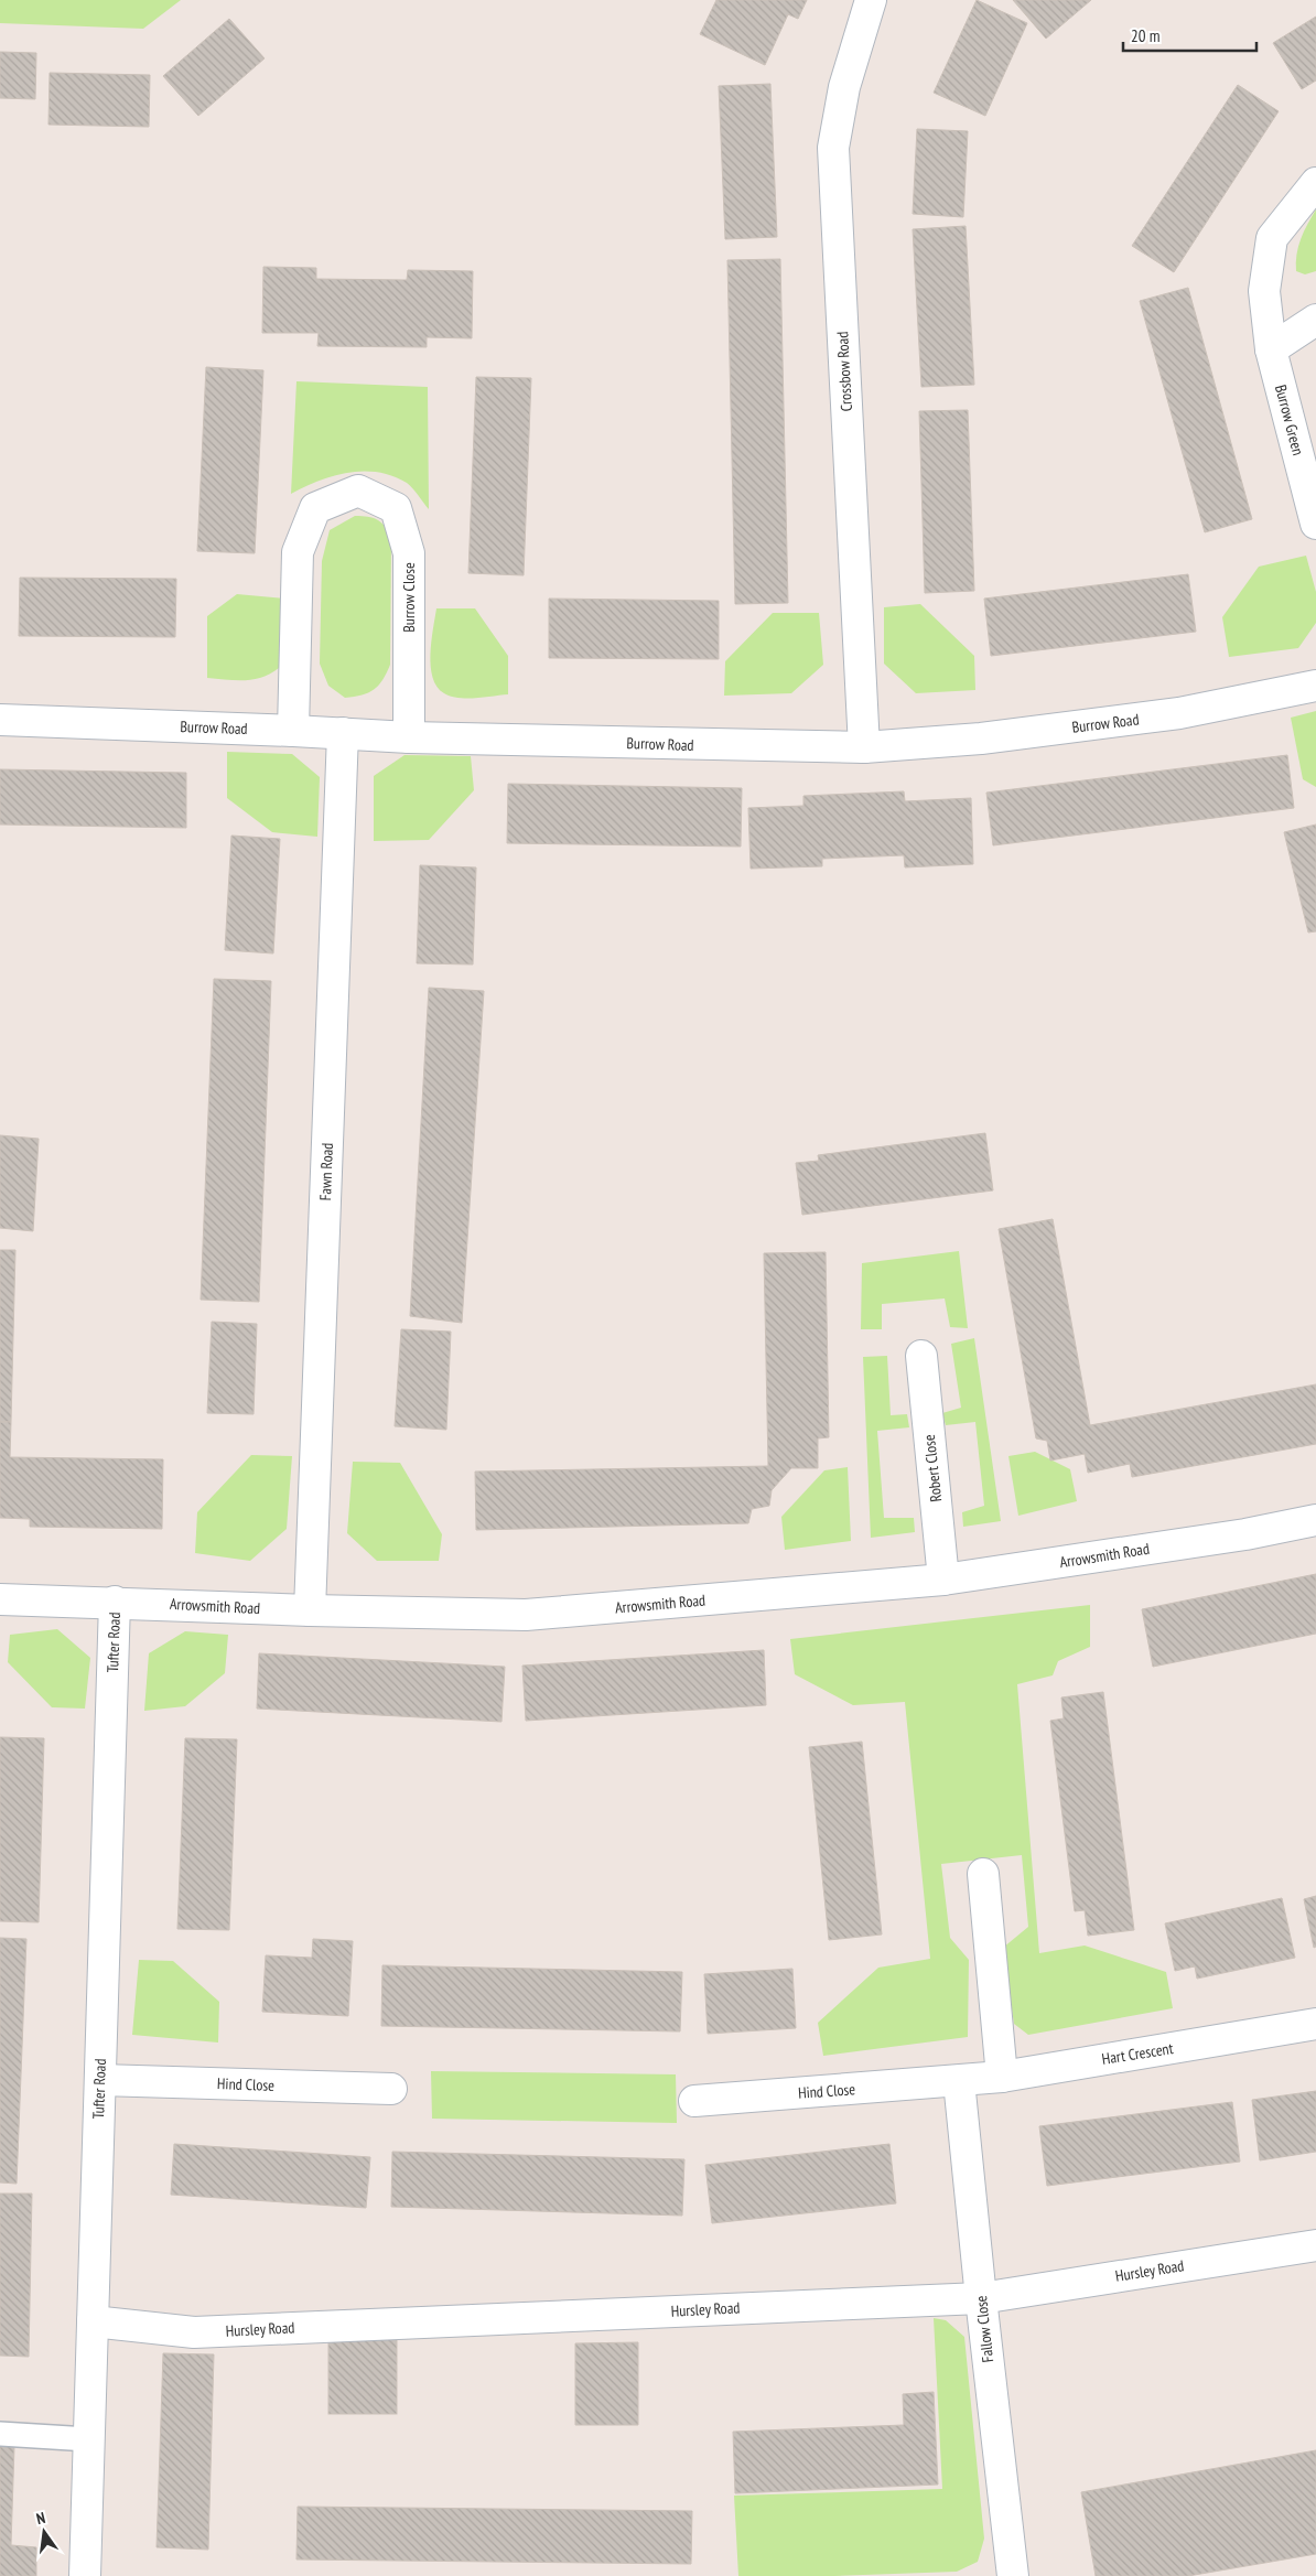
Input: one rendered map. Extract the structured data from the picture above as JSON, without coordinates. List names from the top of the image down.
{
  "streets": {
    "street": [
      "Crossbow Road",
      "Burrow Green",
      "Burrow Close",
      "Burrow Road",
      "Fawn Road",
      "Robert Close",
      "Arrowsmith Road",
      "Tufter Road",
      "Hart Crescent",
      "Hind Close",
      "Hursley Road",
      "Fallow Close"
    ]
  },
  "crossings": [
    ["Crossbow Road", "Burrow Road"],
    ["Burrow Close", "Burrow Road"],
    ["Burrow Road", "Fawn Road"],
    ["Fawn Road", "Arrowsmith Road"],
    ["Robert Close", "Arrowsmith Road"],
    ["Arrowsmith Road", "Tufter Road"],
    ["Tufter Road", "Hind Close"],
    ["Tufter Road", "Hursley Road"],
    ["Hart Crescent", "Hind Close"],
    ["Hart Crescent", "Fallow Close"],
    ["Hind Close", "Fallow Close"],
    ["Hursley Road", "Fallow Close"]
  ],
  "scale_bar": "20 m",
  "north": "top"
}
